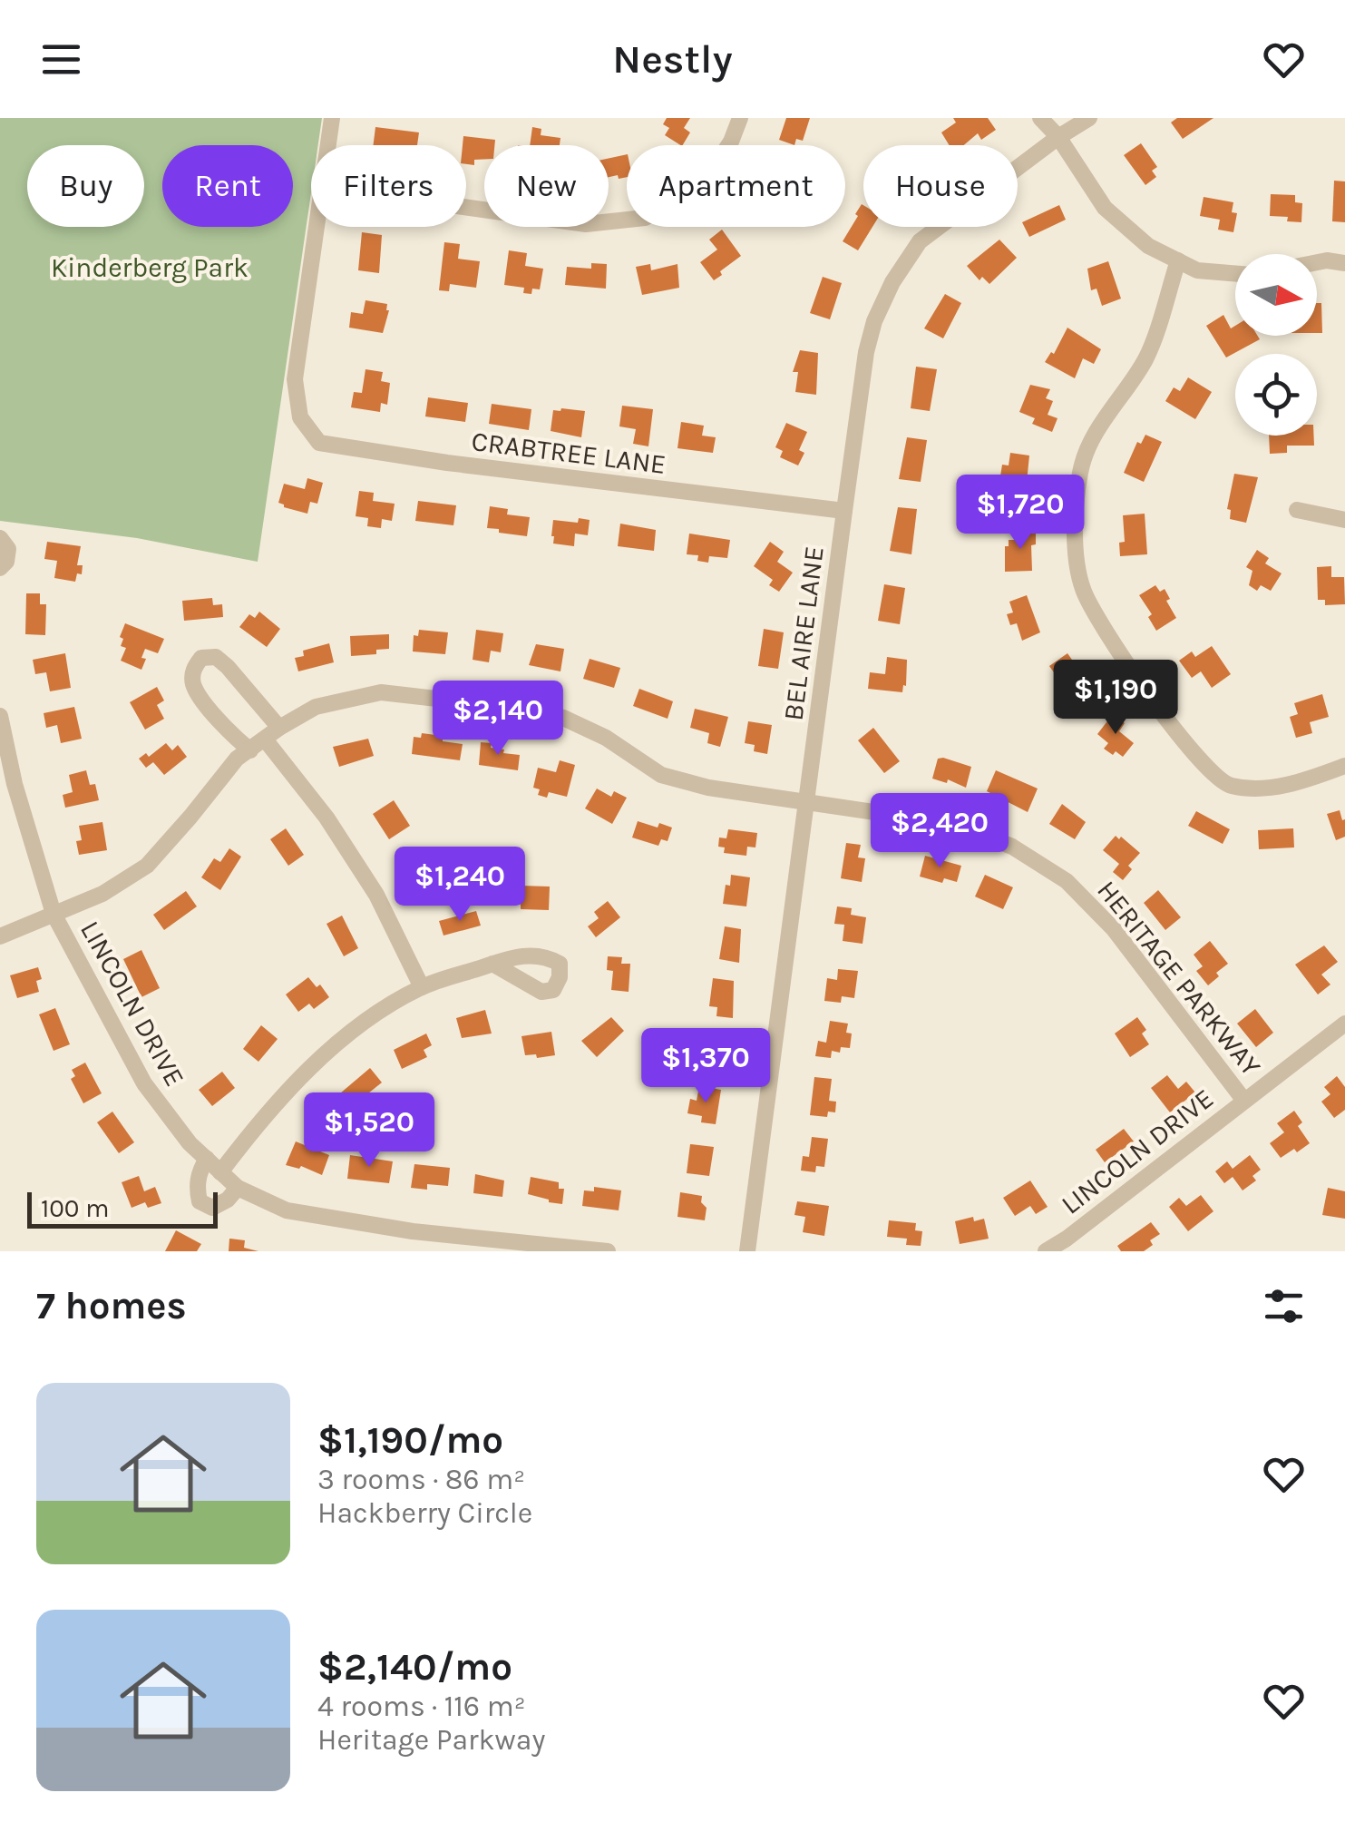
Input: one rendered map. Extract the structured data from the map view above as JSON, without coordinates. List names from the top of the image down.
{
  "streets": {
    "street": [
      "CRABTREE LANE",
      "BEL AIRE LANE",
      "HERITAGE PARKWAY",
      "LINCOLN DRIVE"
    ]
  },
  "crossings": [
    ["CRABTREE LANE", "BEL AIRE LANE"],
    ["BEL AIRE LANE", "HERITAGE PARKWAY"],
    ["HERITAGE PARKWAY", "LINCOLN DRIVE"]
  ],
  "parks": ["Kinderberg Park"],
  "scale_bar": "100 m",
  "north": "right",
  "page": {
    "header": "Nestly",
    "chip": [
      "Buy",
      "Rent",
      "Filters",
      "New",
      "Apartment",
      "House"
    ],
    "price": [
      "$1,720",
      "$1,190",
      "$2,140",
      "$2,420",
      "$1,240",
      "$1,370",
      "$1,520"
    ],
    "scale": "100 m",
    "heading": "7 homes",
    "list": [
      {
        "name": "$1,190/mo",
        "note": "3 rooms · 86 m² · Hackberry Circle"
      },
      {
        "name": "$2,140/mo",
        "note": "4 rooms · 116 m² · Heritage Parkway"
      }
    ]
  }
}
